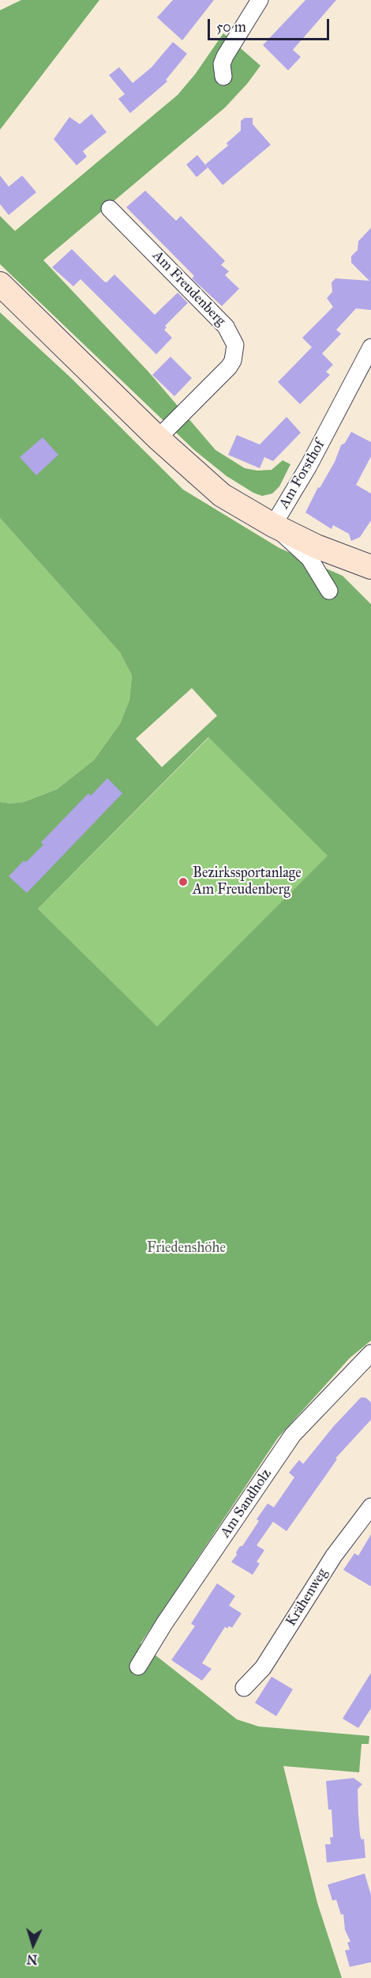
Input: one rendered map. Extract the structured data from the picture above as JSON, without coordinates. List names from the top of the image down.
{
  "streets": {
    "street": [
      "Am Freudenberg",
      "Am Forsthof",
      "Am Sandholz",
      "Krähenweg"
    ]
  },
  "parks": ["Friedenshöhe"],
  "places": ["Bezirkssportanlage Am Freudenberg"],
  "scale_bar": "50 m",
  "north": "bottom"
}
